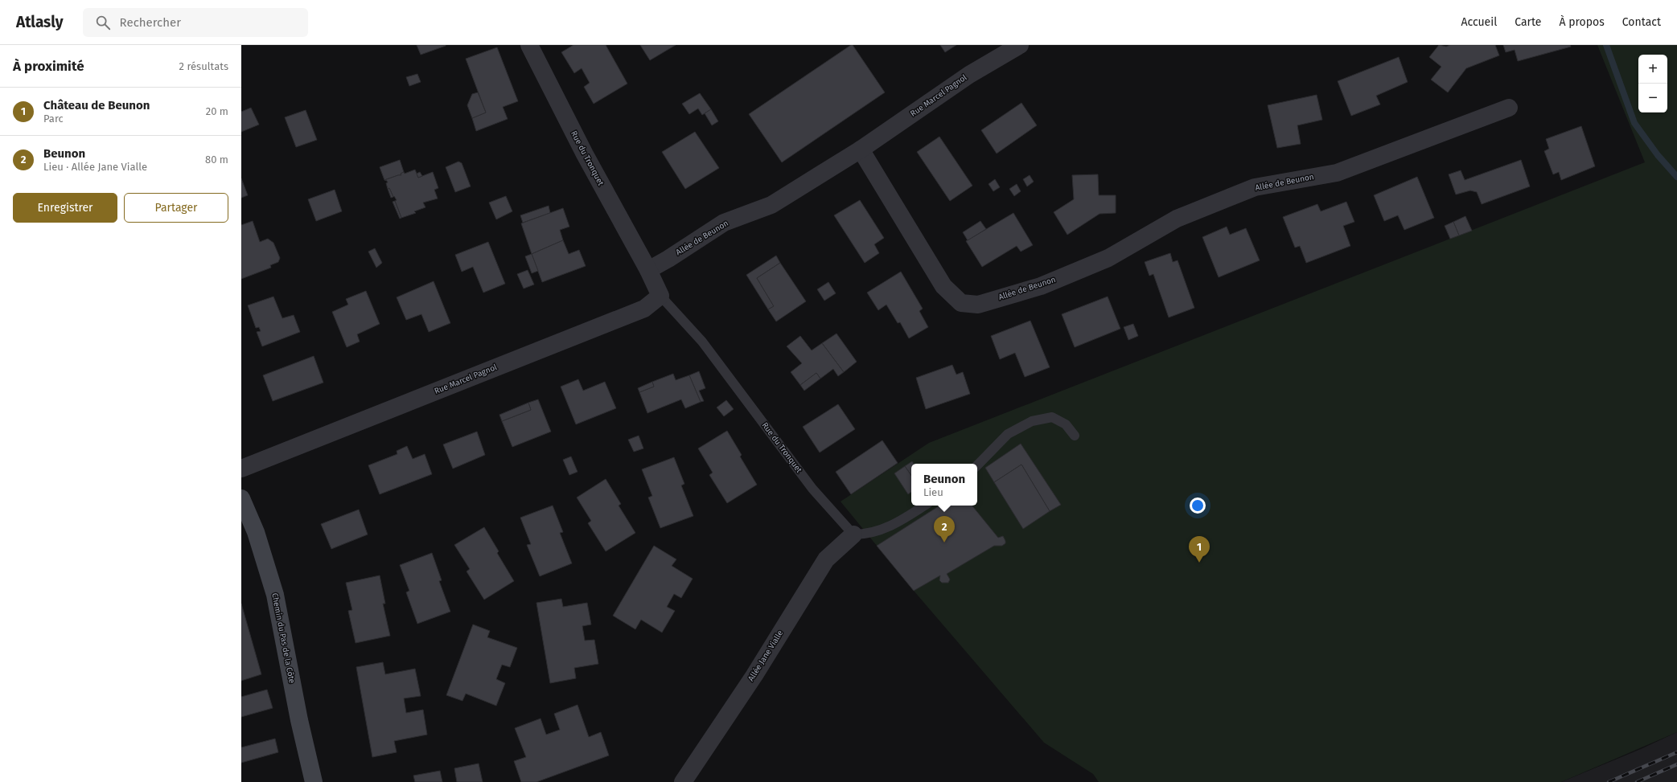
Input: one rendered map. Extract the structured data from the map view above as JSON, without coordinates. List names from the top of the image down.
{
  "streets": {
    "street": [
      "Rue Marcel Pagnol",
      "Rue du Tronquet",
      "Allée de Beunon",
      "Chemin du Pas de la Côte",
      "Allée Jane Vialle"
    ]
  },
  "crossings": [
    ["Rue Marcel Pagnol", "Rue du Tronquet"],
    ["Rue Marcel Pagnol", "Allée de Beunon"],
    ["Rue du Tronquet", "Allée de Beunon"],
    ["Rue du Tronquet", "Allée Jane Vialle"]
  ],
  "page": {
    "header": "Atlasly",
    "search": "Rechercher",
    "nav": [
      "Accueil",
      "Carte",
      "À propos",
      "Contact"
    ],
    "heading": ["À proximité", "2 résultats"],
    "map_buttons": ["+", "−"],
    "list": [
      {
        "mark": "1",
        "name": "Château de Beunon",
        "note": "Parc",
        "value": "20 m"
      },
      {
        "mark": "2",
        "name": "Beunon",
        "note": "Lieu · Allée Jane Vialle",
        "value": "80 m"
      }
    ],
    "buttons": ["Enregistrer", "Partager"],
    "popup": ["Beunon", "Lieu"],
    "pins": ["2", "1"]
  }
}
